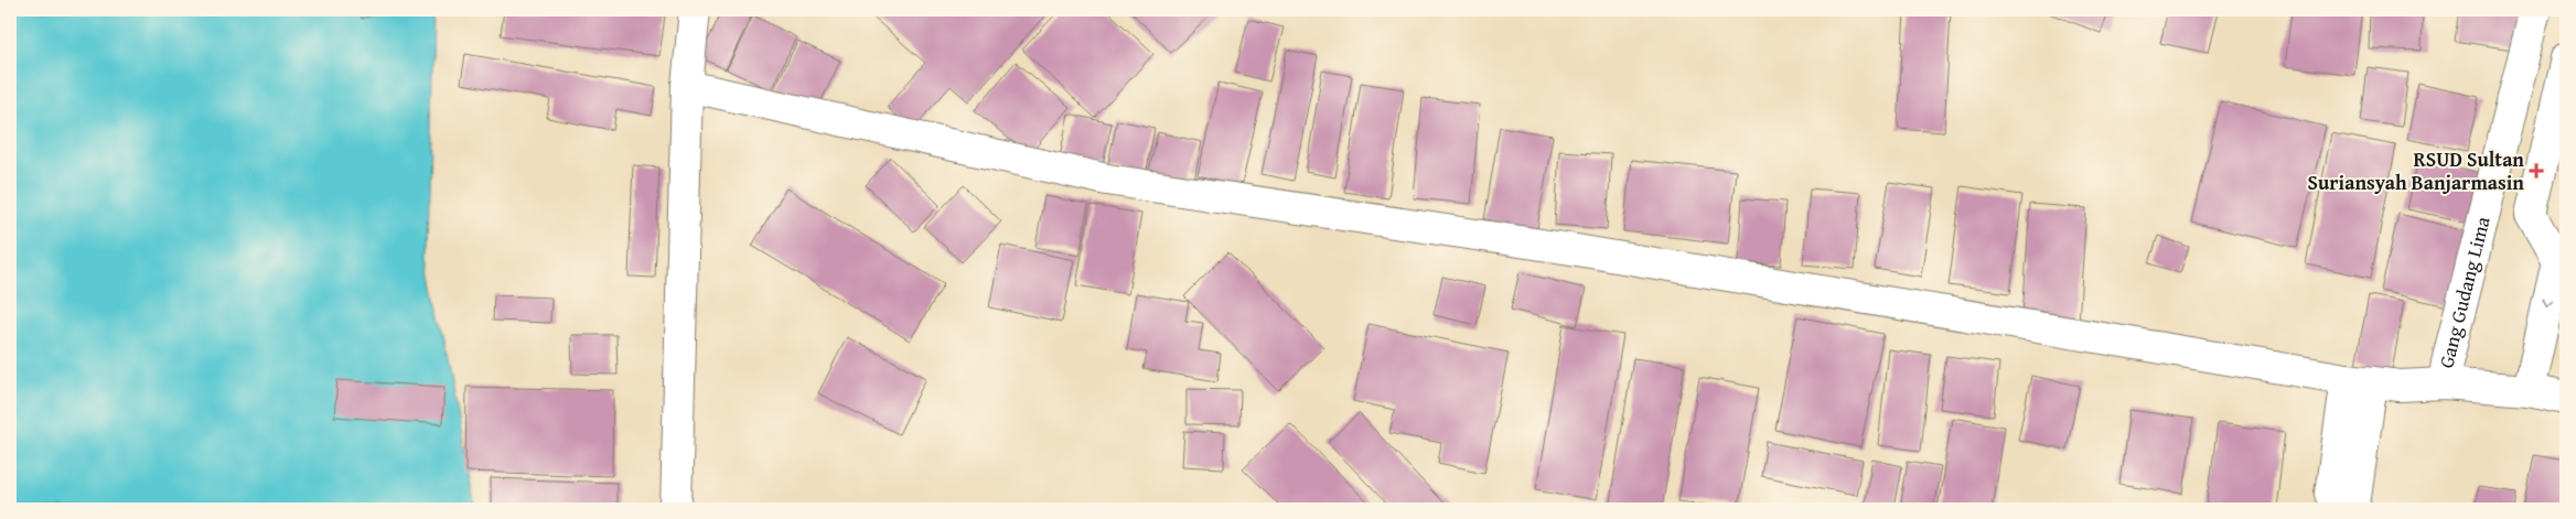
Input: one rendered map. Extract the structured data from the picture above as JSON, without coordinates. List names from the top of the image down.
{
  "streets": {
    "street": ["Gang Gudang Lima"]
  },
  "places": {
    "health": ["RSUD Sultan Suriansyah Banjarmasin"]
  }
}
